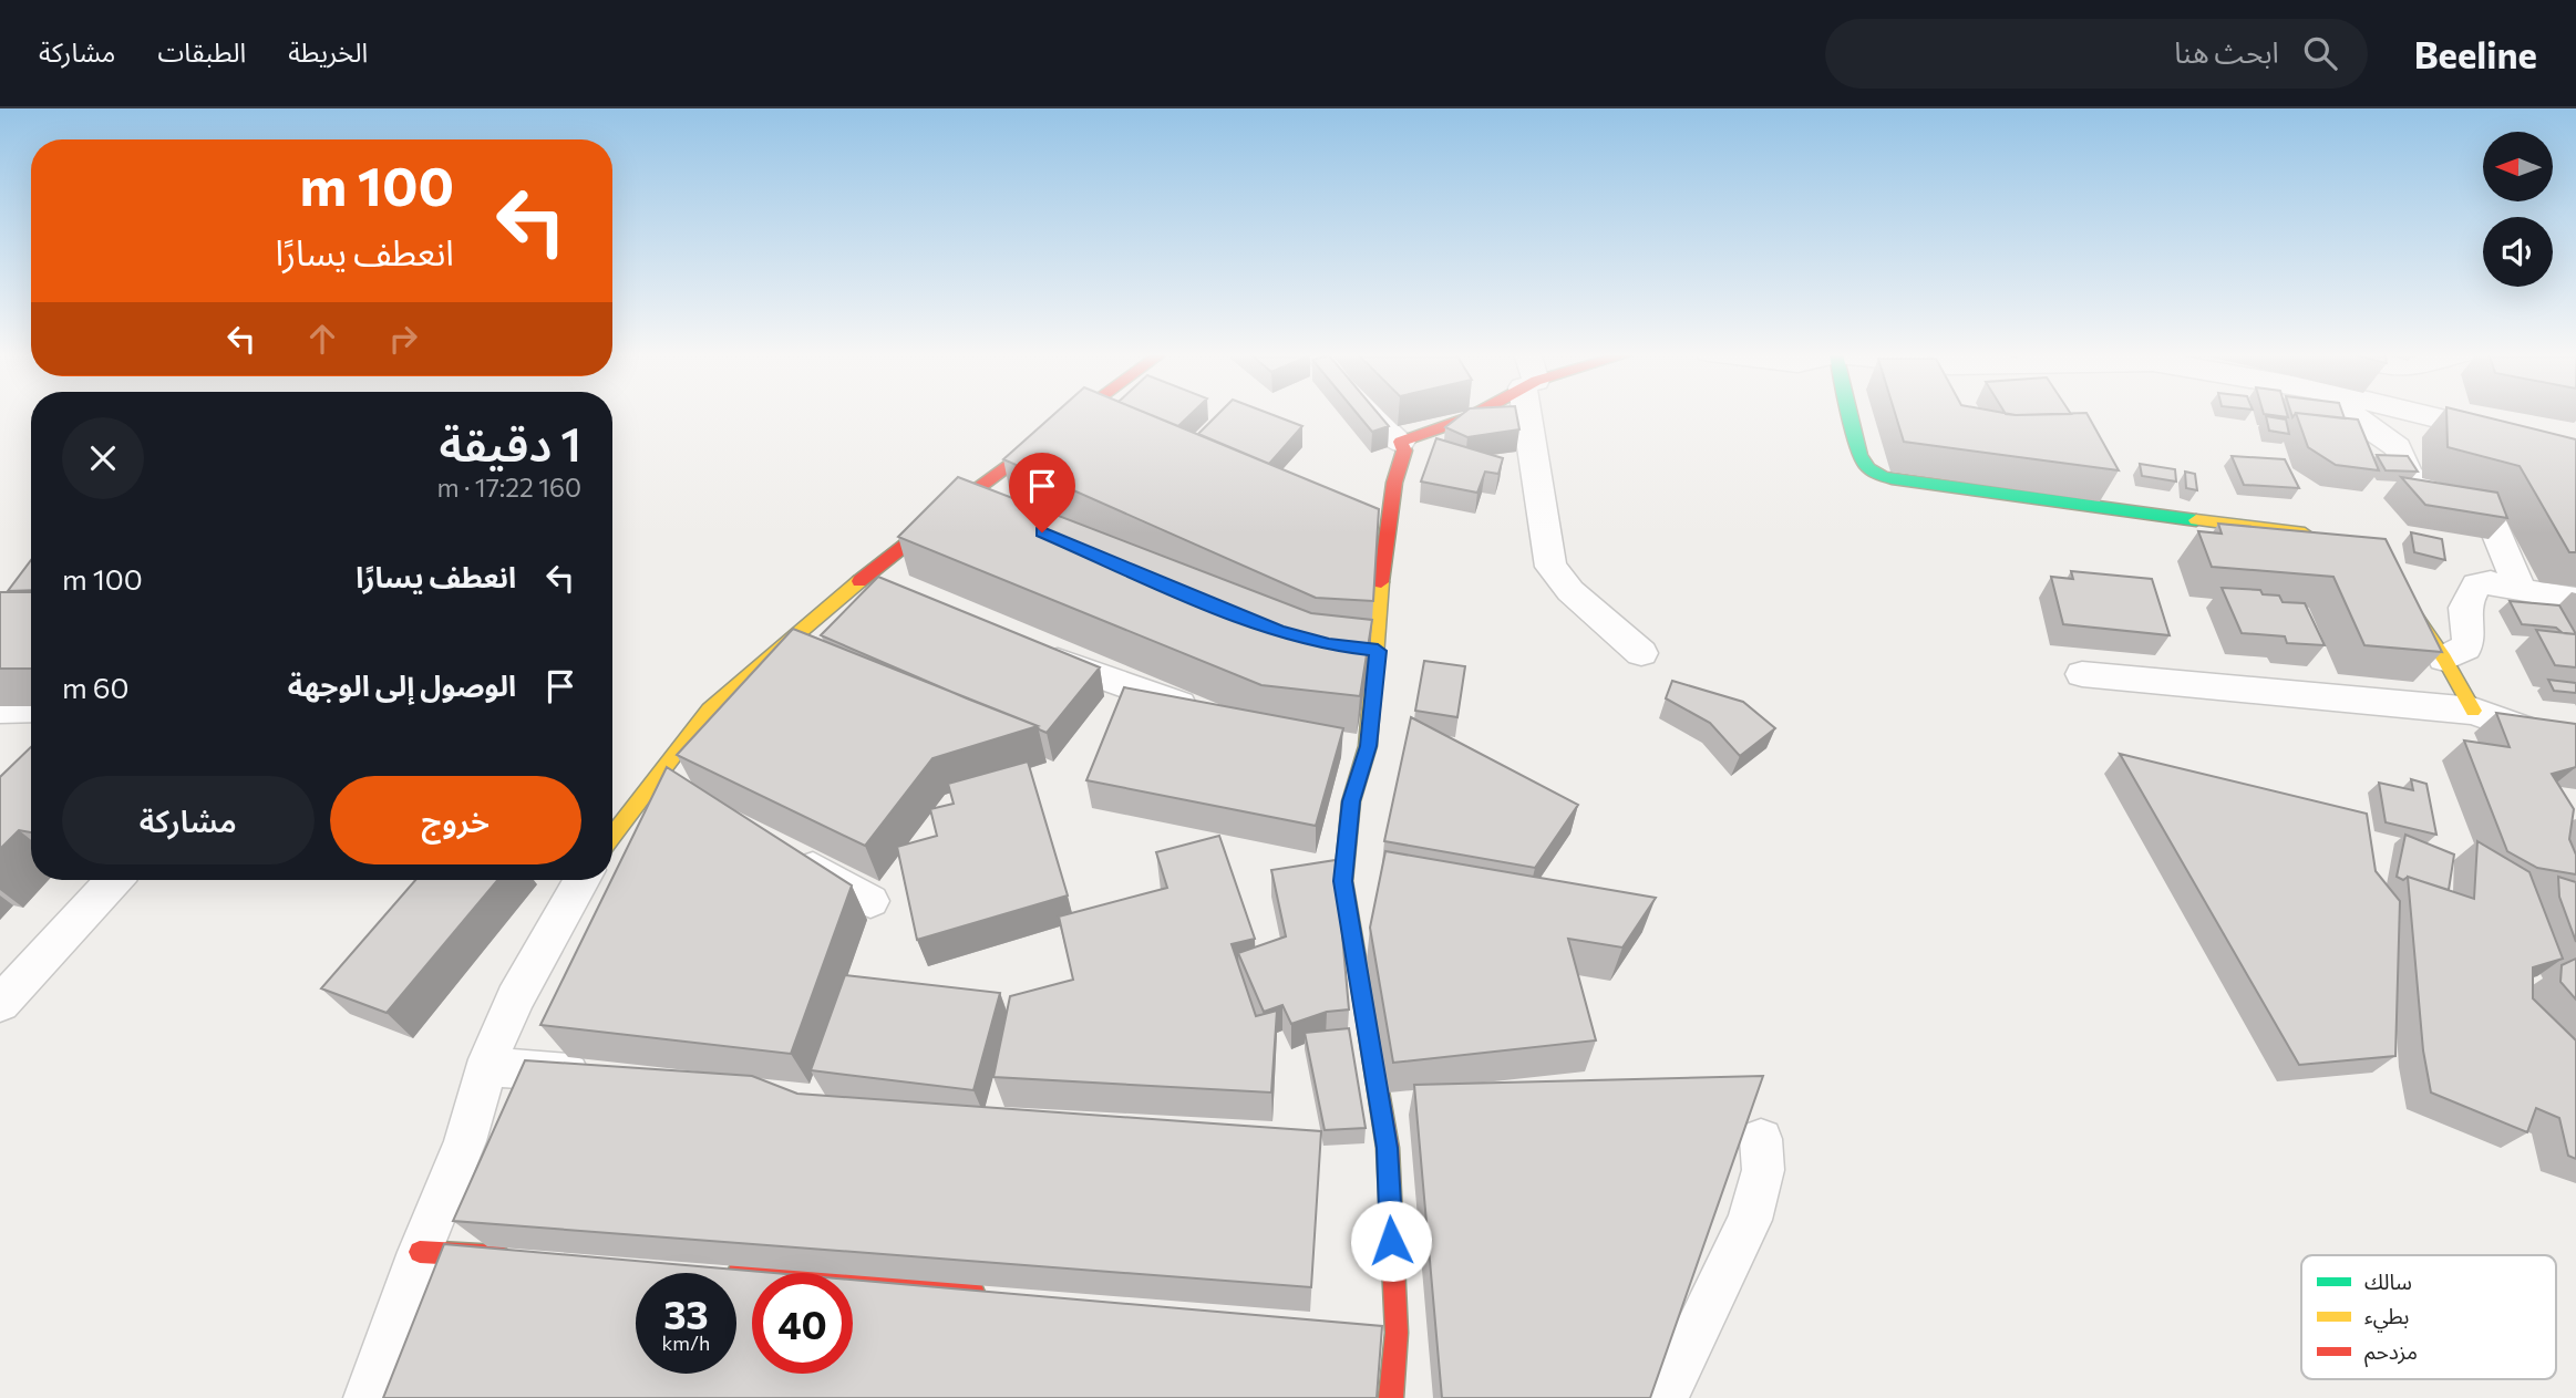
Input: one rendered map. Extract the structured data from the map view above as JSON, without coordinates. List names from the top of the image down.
{
  "legend": ["سالك", "بطيء", "مزدحم"],
  "north": "left",
  "page": {
    "header": "Beeline",
    "search": "ابحث هنا",
    "nav": ["الخريطة", "الطبقات", "مشاركة"],
    "turn": ["100 m", "انعطف يسارًا"],
    "heading": ["1 دقيقة", "160 m · 17:22"],
    "list": [
      {
        "name": "انعطف يسارًا",
        "value": "100 m"
      },
      {
        "name": "الوصول إلى الوجهة",
        "value": "60 m"
      }
    ],
    "buttons": ["خروج", "مشاركة"],
    "speed": "33 km/h",
    "limit": "40"
  }
}
